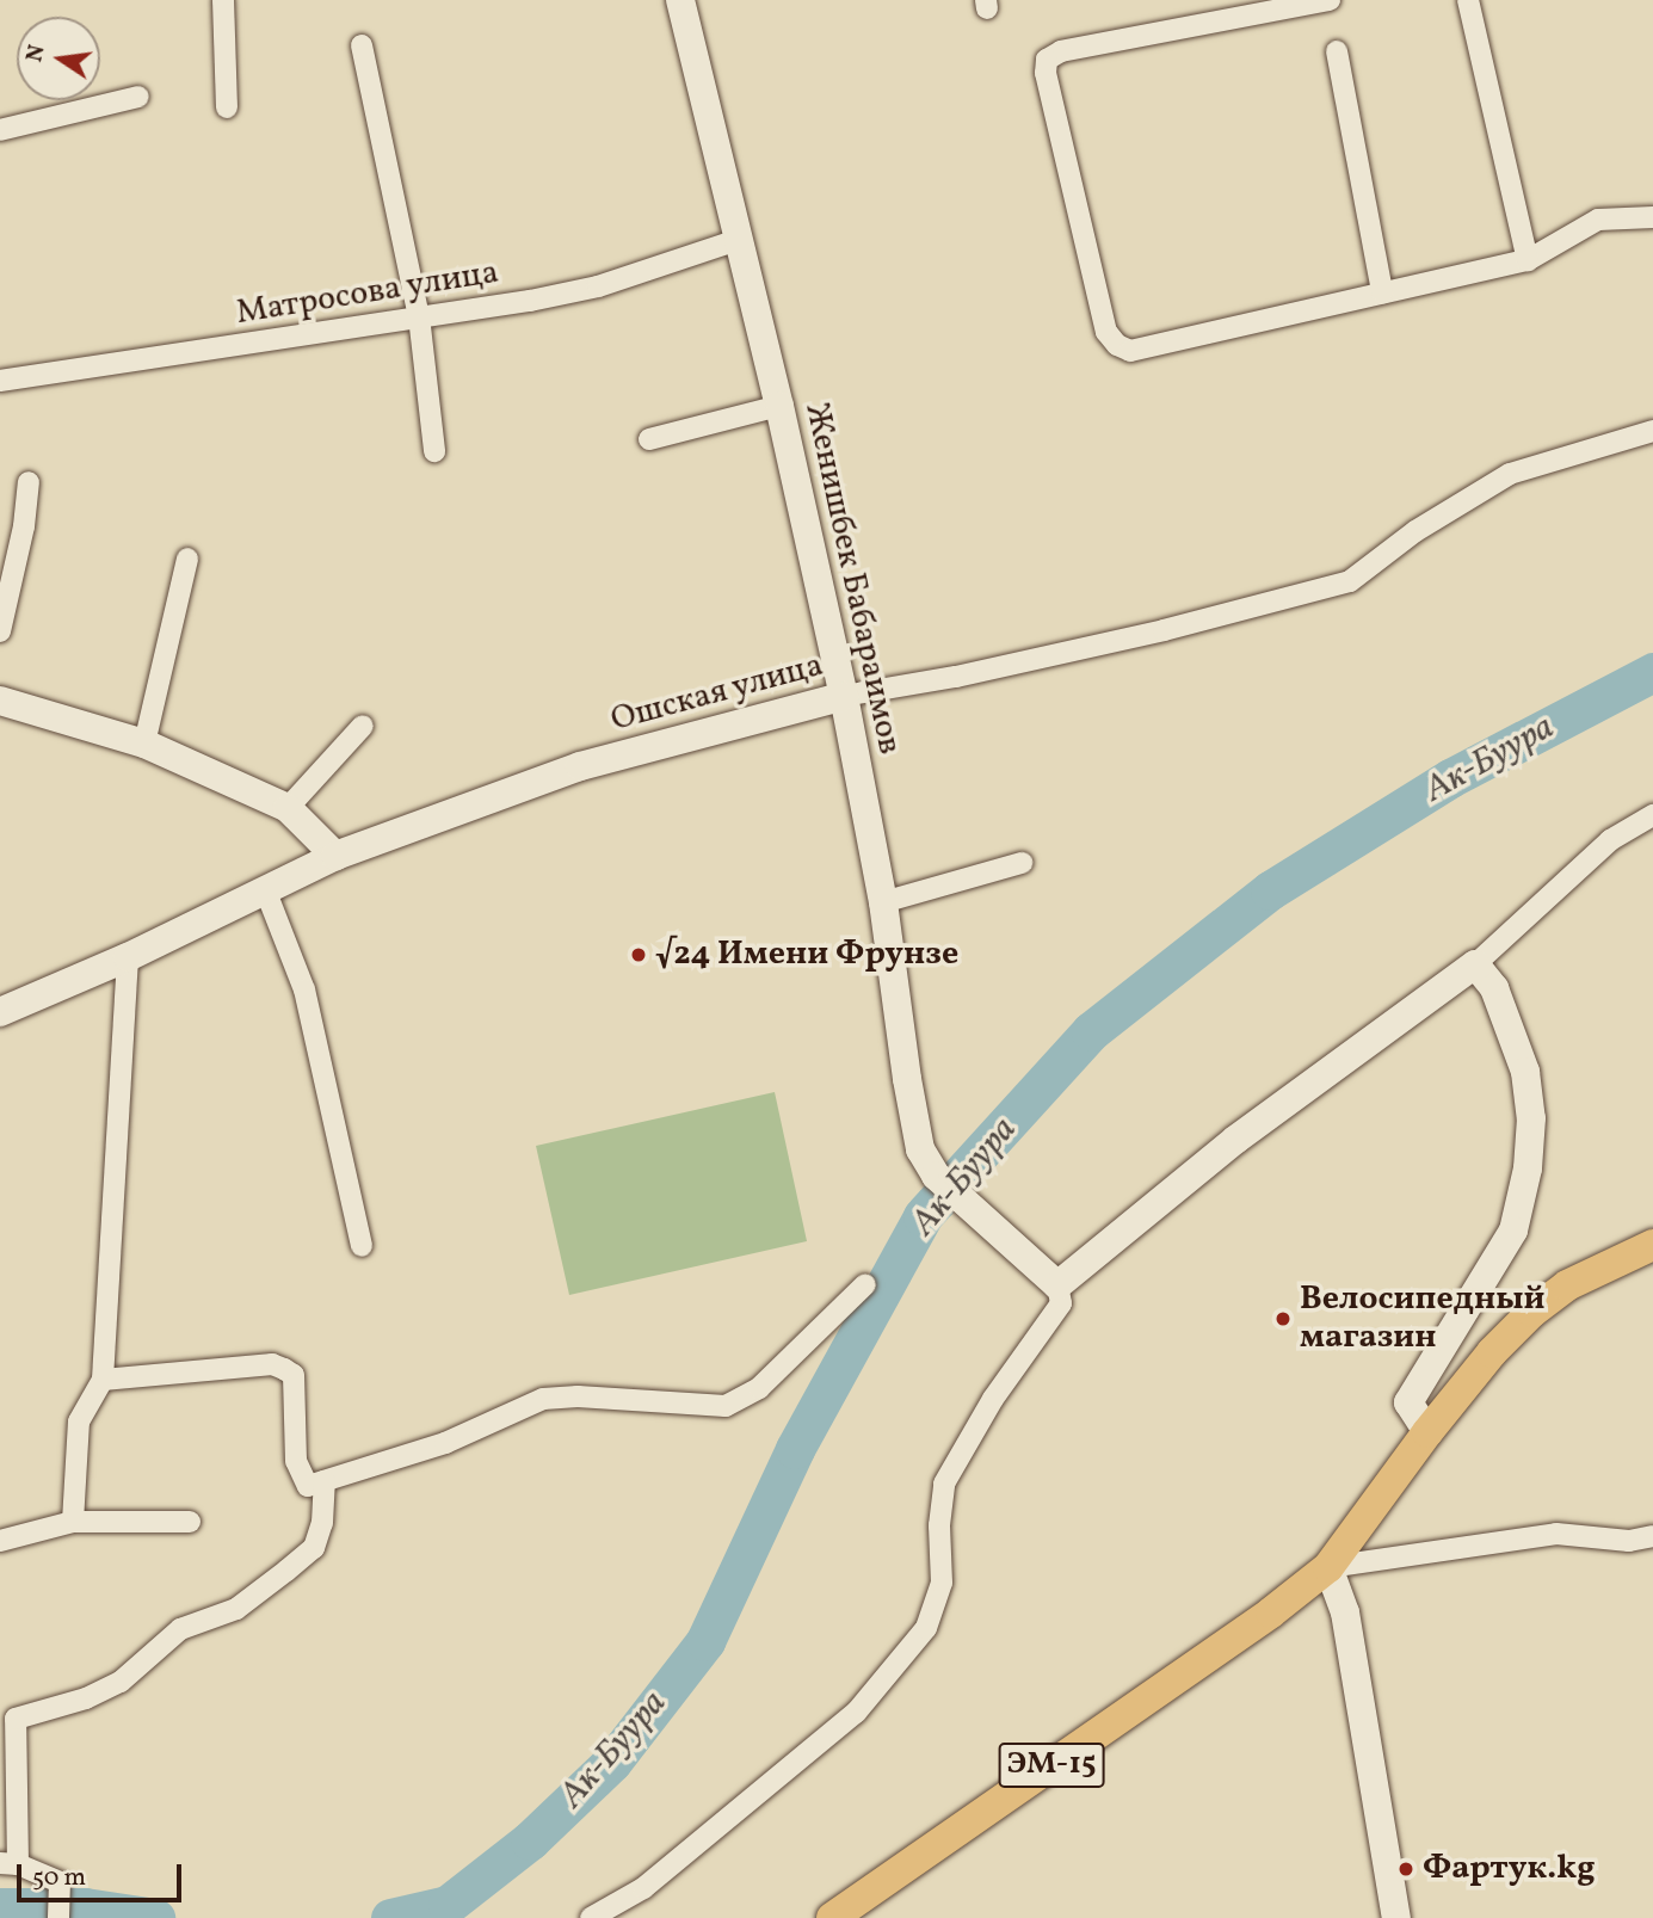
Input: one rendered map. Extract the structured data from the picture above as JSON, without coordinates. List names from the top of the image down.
{
  "streets": {
    "main road": ["Женишбек Бабараимов", "Ошская улица", "ЭМ-15"],
    "street": ["Матросова улица"]
  },
  "crossings": [
    ["Матросова улица", "Женишбек Бабараимов"],
    ["Женишбек Бабараимов", "Ошская улица"]
  ],
  "water": ["Ак-Буура"],
  "places": ["√24 Имени Фрунзе", "Велосипедный магазин", "Фартук.kg"],
  "scale_bar": "50 m",
  "north": "left"
}
